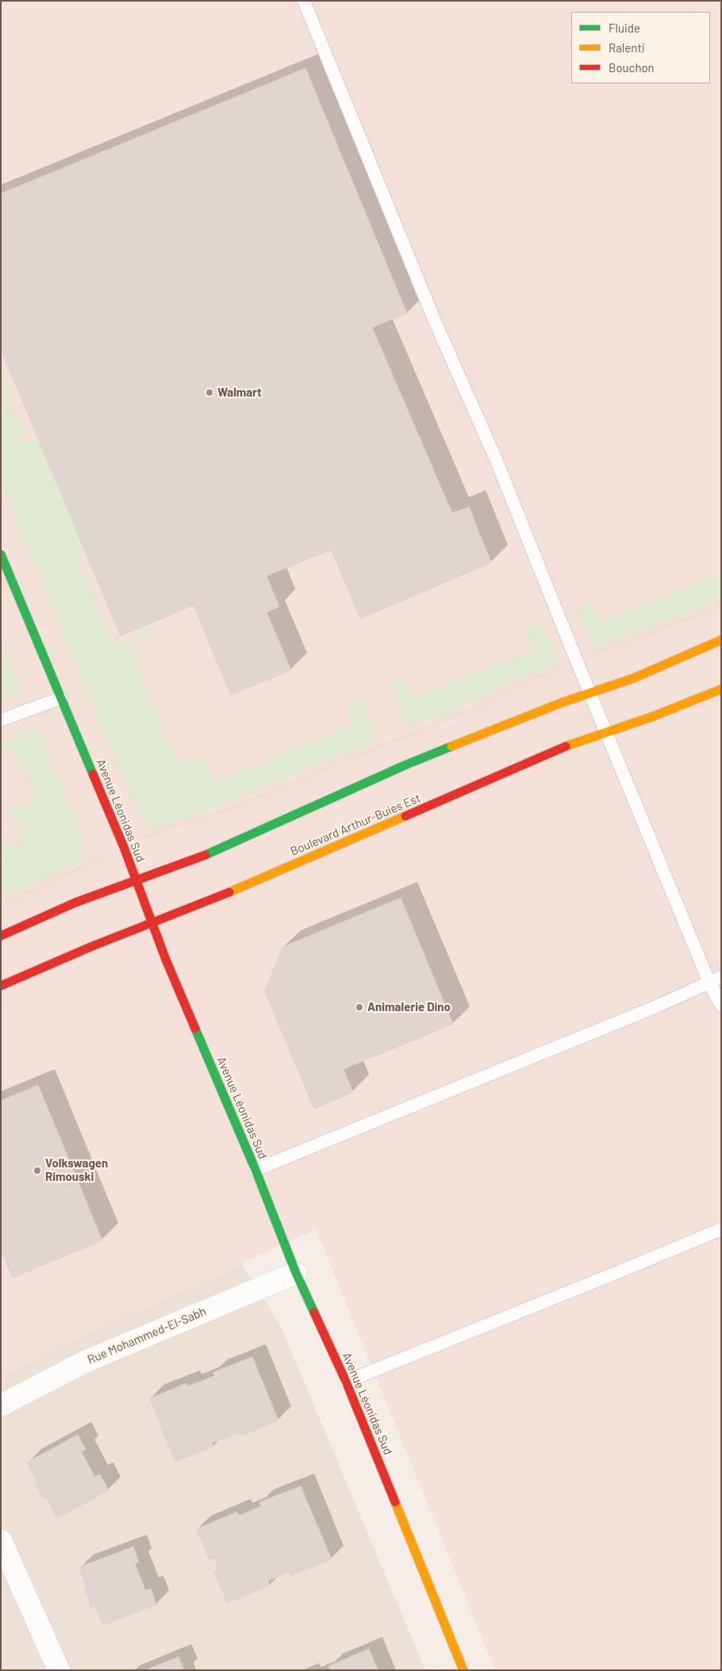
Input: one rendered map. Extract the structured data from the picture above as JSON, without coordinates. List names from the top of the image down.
{
  "streets": {
    "street": ["Avenue Léonidas Sud", "Boulevard Arthur-Buies Est", "Rue Mohammed-El-Sabh"]
  },
  "crossings": [
    ["Avenue Léonidas Sud", "Boulevard Arthur-Buies Est"],
    ["Avenue Léonidas Sud", "Rue Mohammed-El-Sabh"]
  ],
  "places": ["Walmart", "Animalerie Dino", "Volkswagen Rimouski"],
  "legend": ["Fluide", "Ralenti", "Bouchon"]
}
